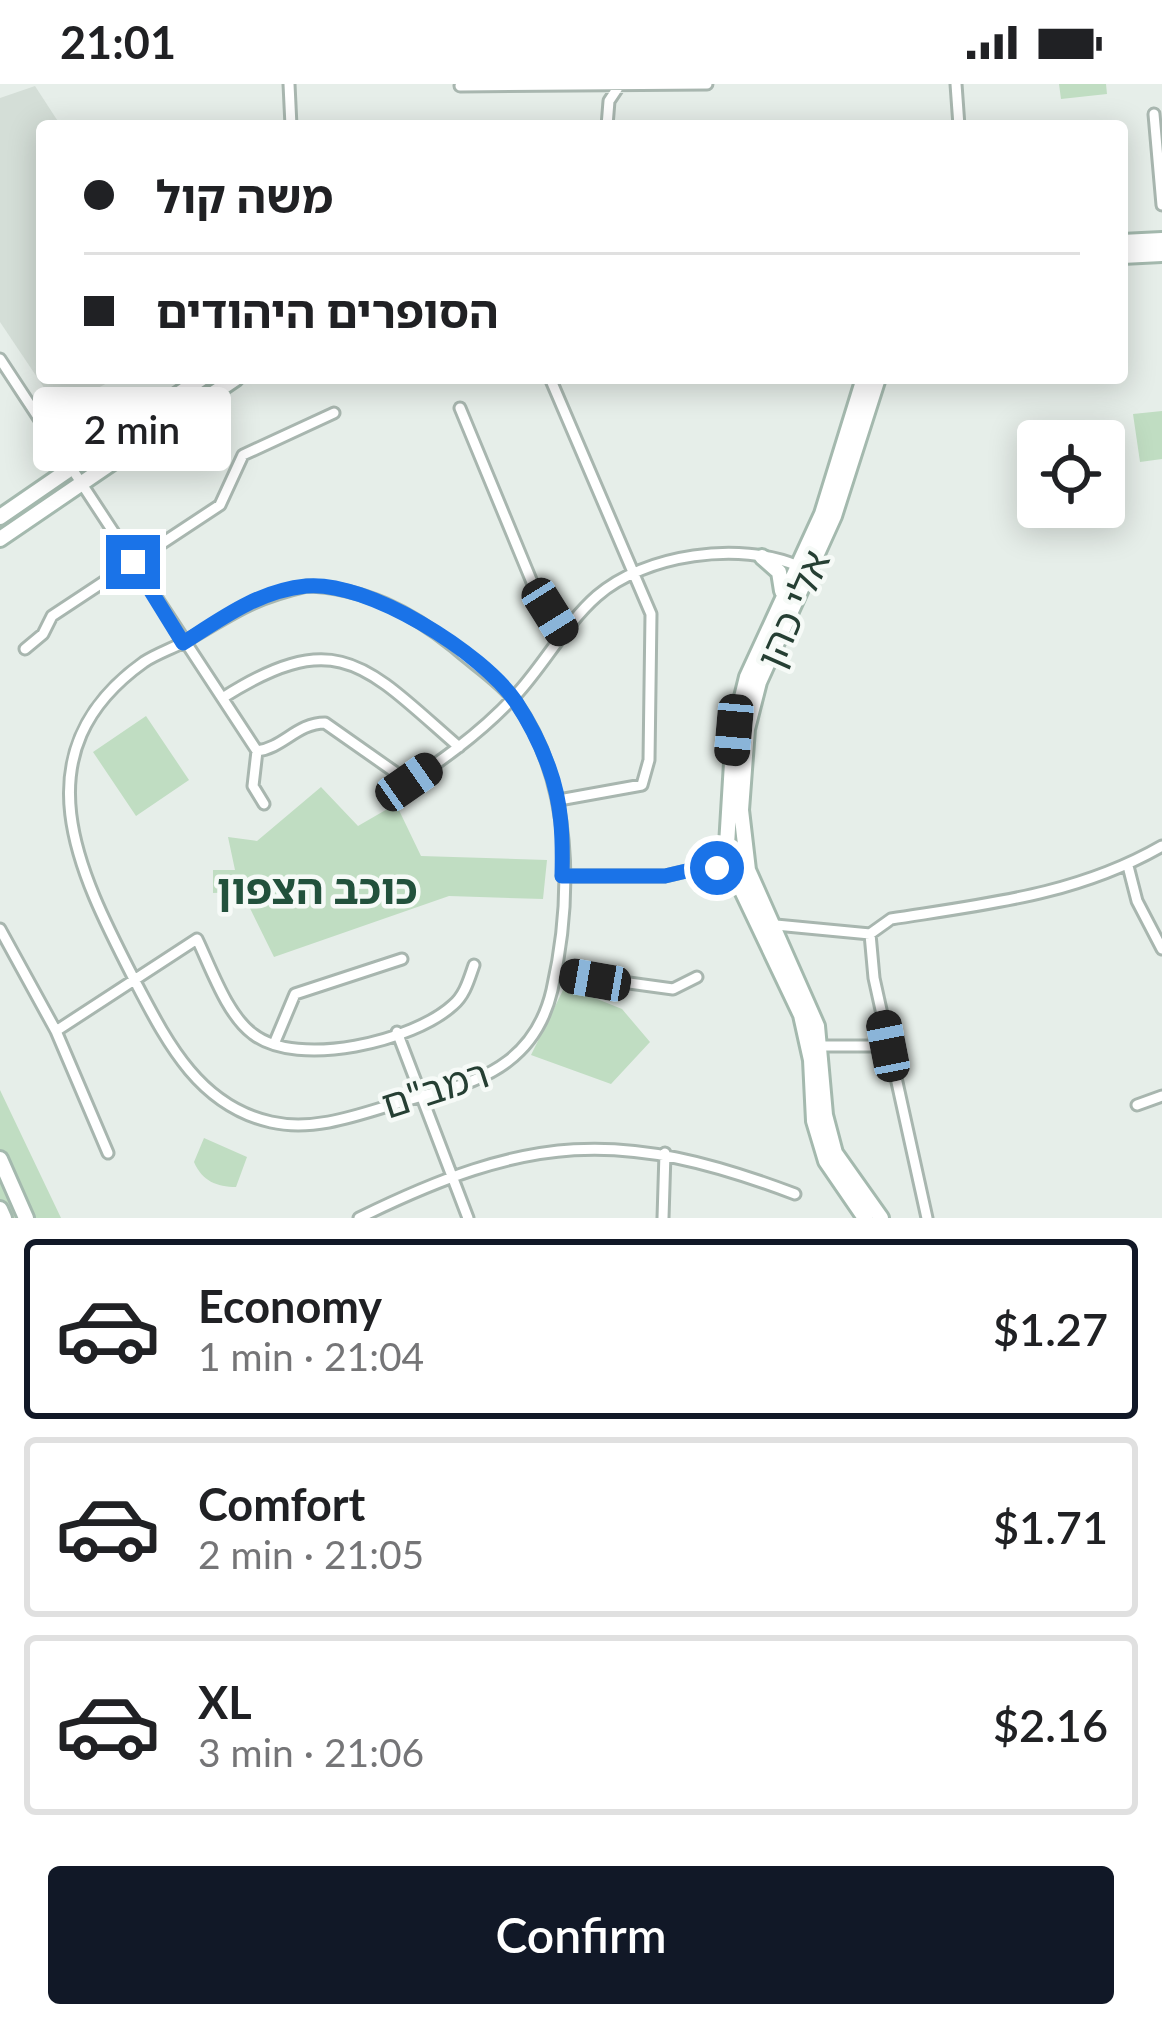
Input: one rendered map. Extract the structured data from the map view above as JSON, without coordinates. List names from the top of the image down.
{
  "streets": {
    "street": ["אלי כהן", "רמב\"ם"]
  },
  "districts": ["כוכב הצפון"],
  "page": {
    "status": "21:01",
    "banner": ["משה קול", "הסופרים היהודים"],
    "bubble": "2 min",
    "list": [
      {
        "name": "Economy",
        "note": "1 min · 21:04",
        "value": "$1.27"
      },
      {
        "name": "Comfort",
        "note": "2 min · 21:05",
        "value": "$1.71"
      },
      {
        "name": "XL",
        "note": "3 min · 21:06",
        "value": "$2.16"
      }
    ],
    "buttons": "Confirm"
  }
}
